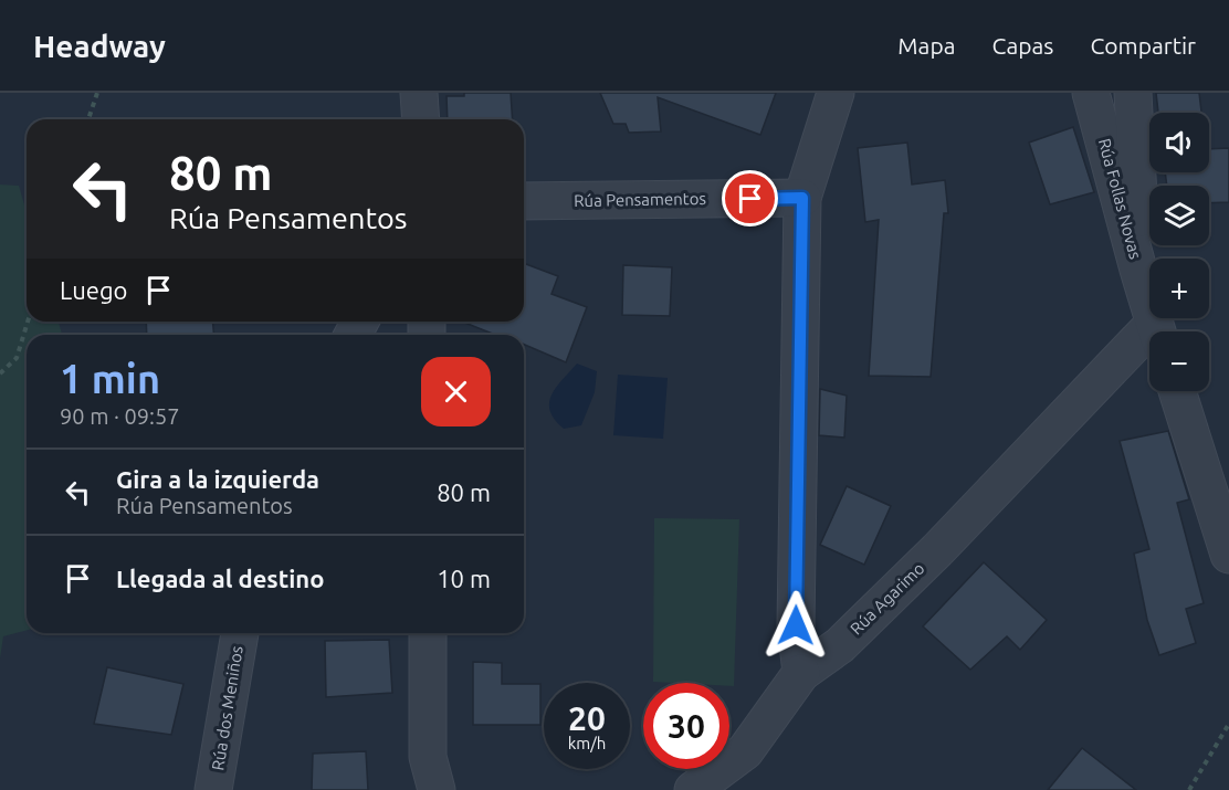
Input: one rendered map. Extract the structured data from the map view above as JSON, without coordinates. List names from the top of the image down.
{
  "streets": {
    "street": [
      "Rúa Follas Novas",
      "Rúa Pensamentos",
      "Rúa Agarimo",
      "Rúa dos Meniños"
    ]
  },
  "page": {
    "header": "Headway",
    "nav": ["Mapa", "Capas", "Compartir"],
    "map_buttons": ["+", "−"],
    "turn": ["80 m", "Rúa Pensamentos"],
    "then": "Luego",
    "heading": ["1 min", "90 m · 09:57"],
    "list": [
      {
        "name": "Gira a la izquierda",
        "note": "Rúa Pensamentos",
        "value": "80 m"
      },
      {
        "name": "Llegada al destino",
        "value": "10 m"
      }
    ],
    "speed": "20 km/h",
    "limit": "30"
  }
}
